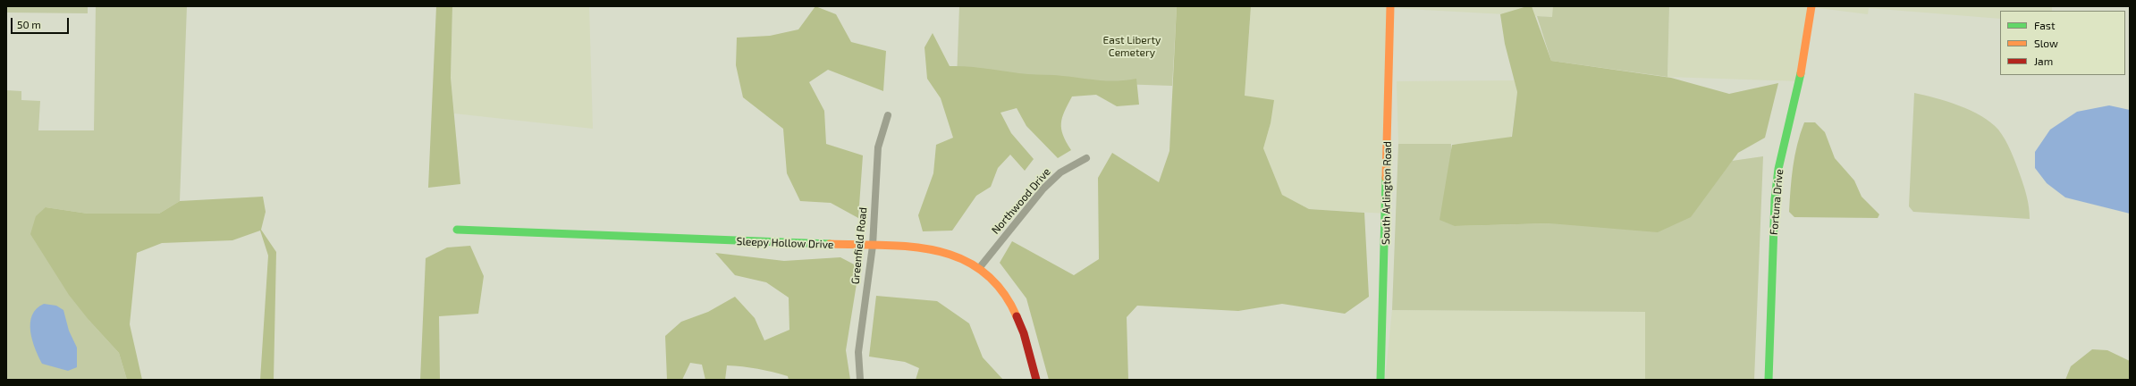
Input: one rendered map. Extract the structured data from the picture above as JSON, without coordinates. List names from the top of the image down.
{
  "streets": {
    "street": [
      "South Arlington Road",
      "Northwood Drive",
      "Fortuna Drive",
      "Sleepy Hollow Drive",
      "Greenfield Road"
    ]
  },
  "crossings": [
    ["Northwood Drive", "Sleepy Hollow Drive"],
    ["Sleepy Hollow Drive", "Greenfield Road"]
  ],
  "parks": ["East Liberty Cemetery"],
  "legend": ["Fast", "Slow", "Jam"],
  "scale_bar": "50 m"
}
